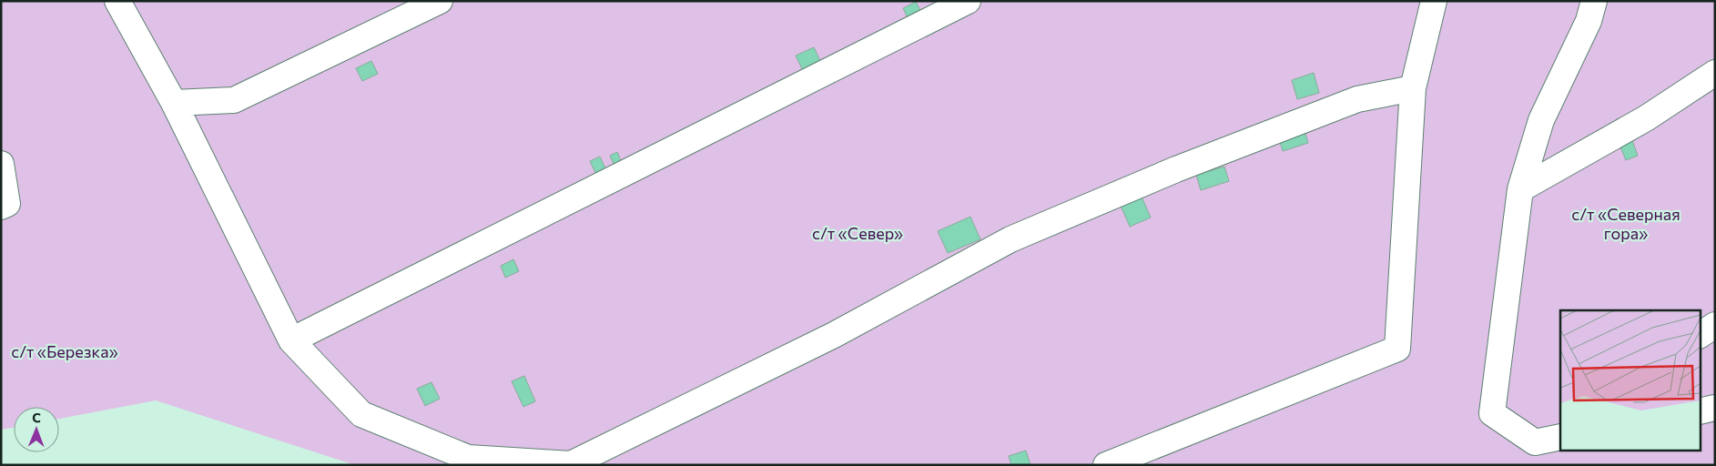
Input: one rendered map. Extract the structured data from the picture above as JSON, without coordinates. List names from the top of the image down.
{
  "parks": ["с/т «Северная гора»", "с/т «Север»", "с/т «Березка»"],
  "north": "top"
}
